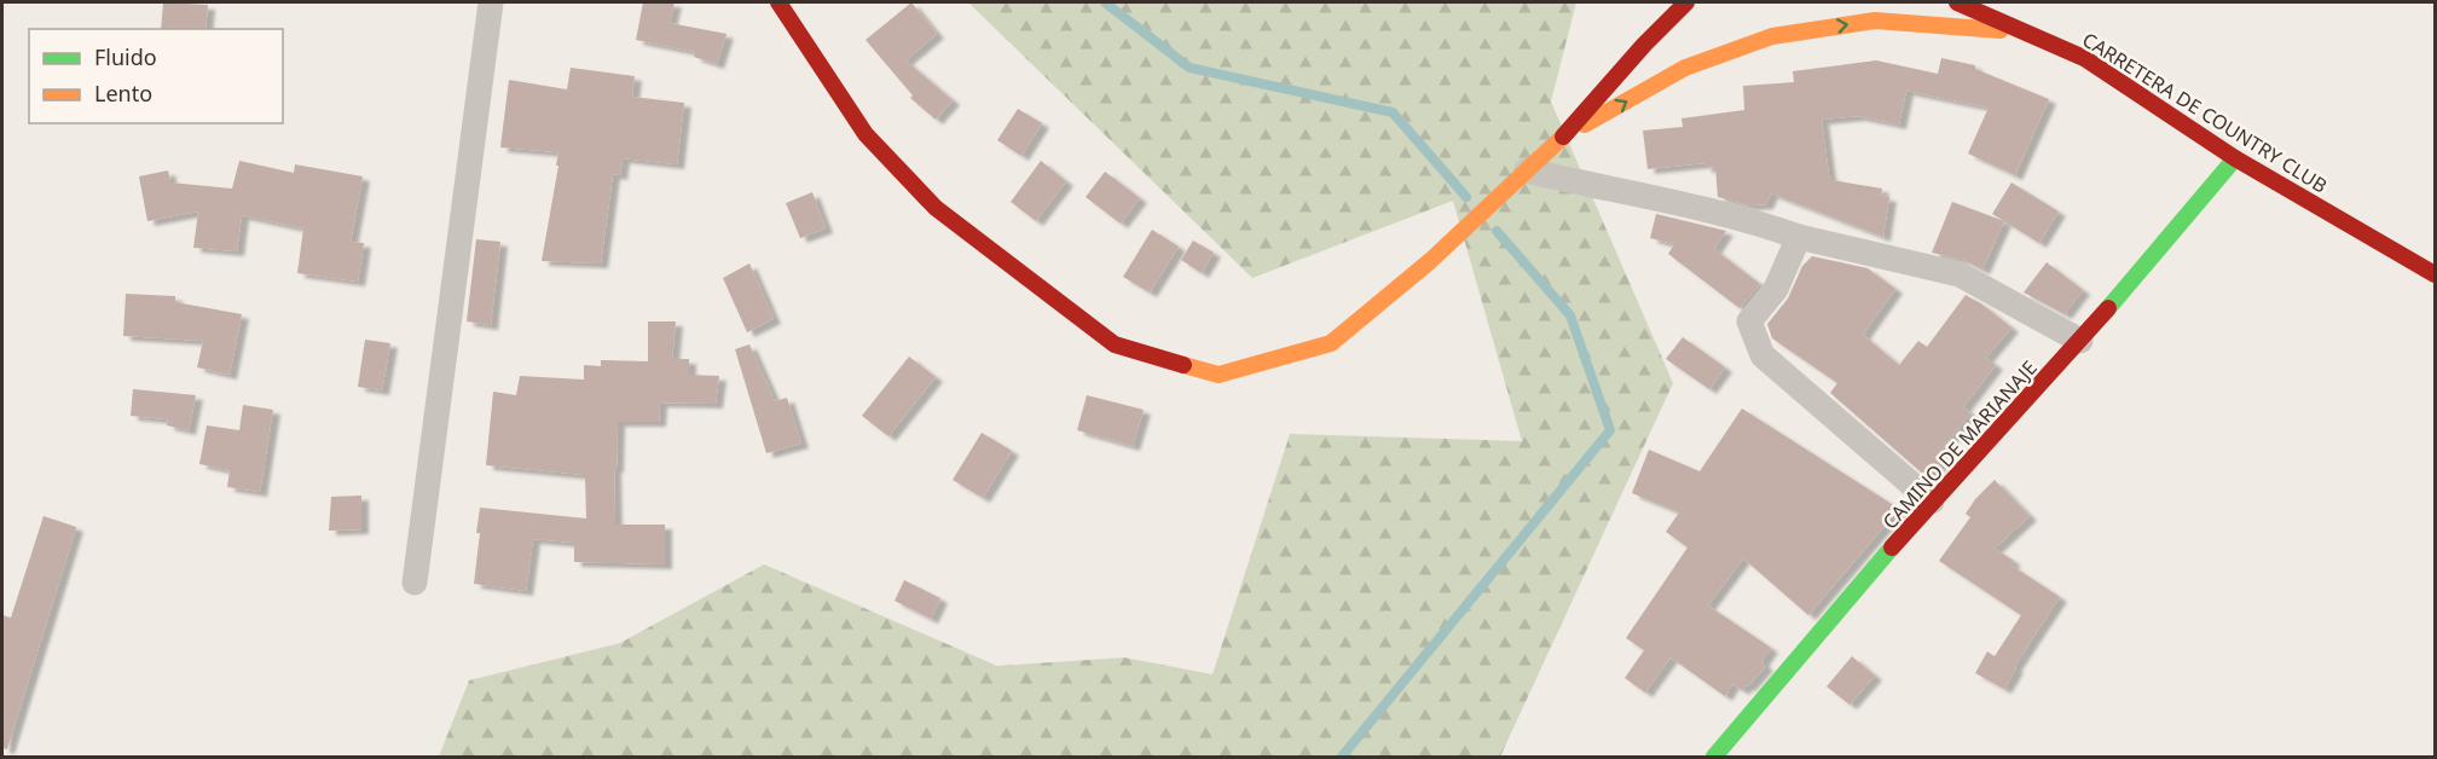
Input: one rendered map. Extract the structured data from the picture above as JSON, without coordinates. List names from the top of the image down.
{
  "streets": {
    "street": ["CARRETERA DE COUNTRY CLUB", "CAMINO DE MARIANAJE"]
  },
  "crossings": [
    ["CARRETERA DE COUNTRY CLUB", "CAMINO DE MARIANAJE"]
  ],
  "legend": ["Fluido", "Lento"]
}
